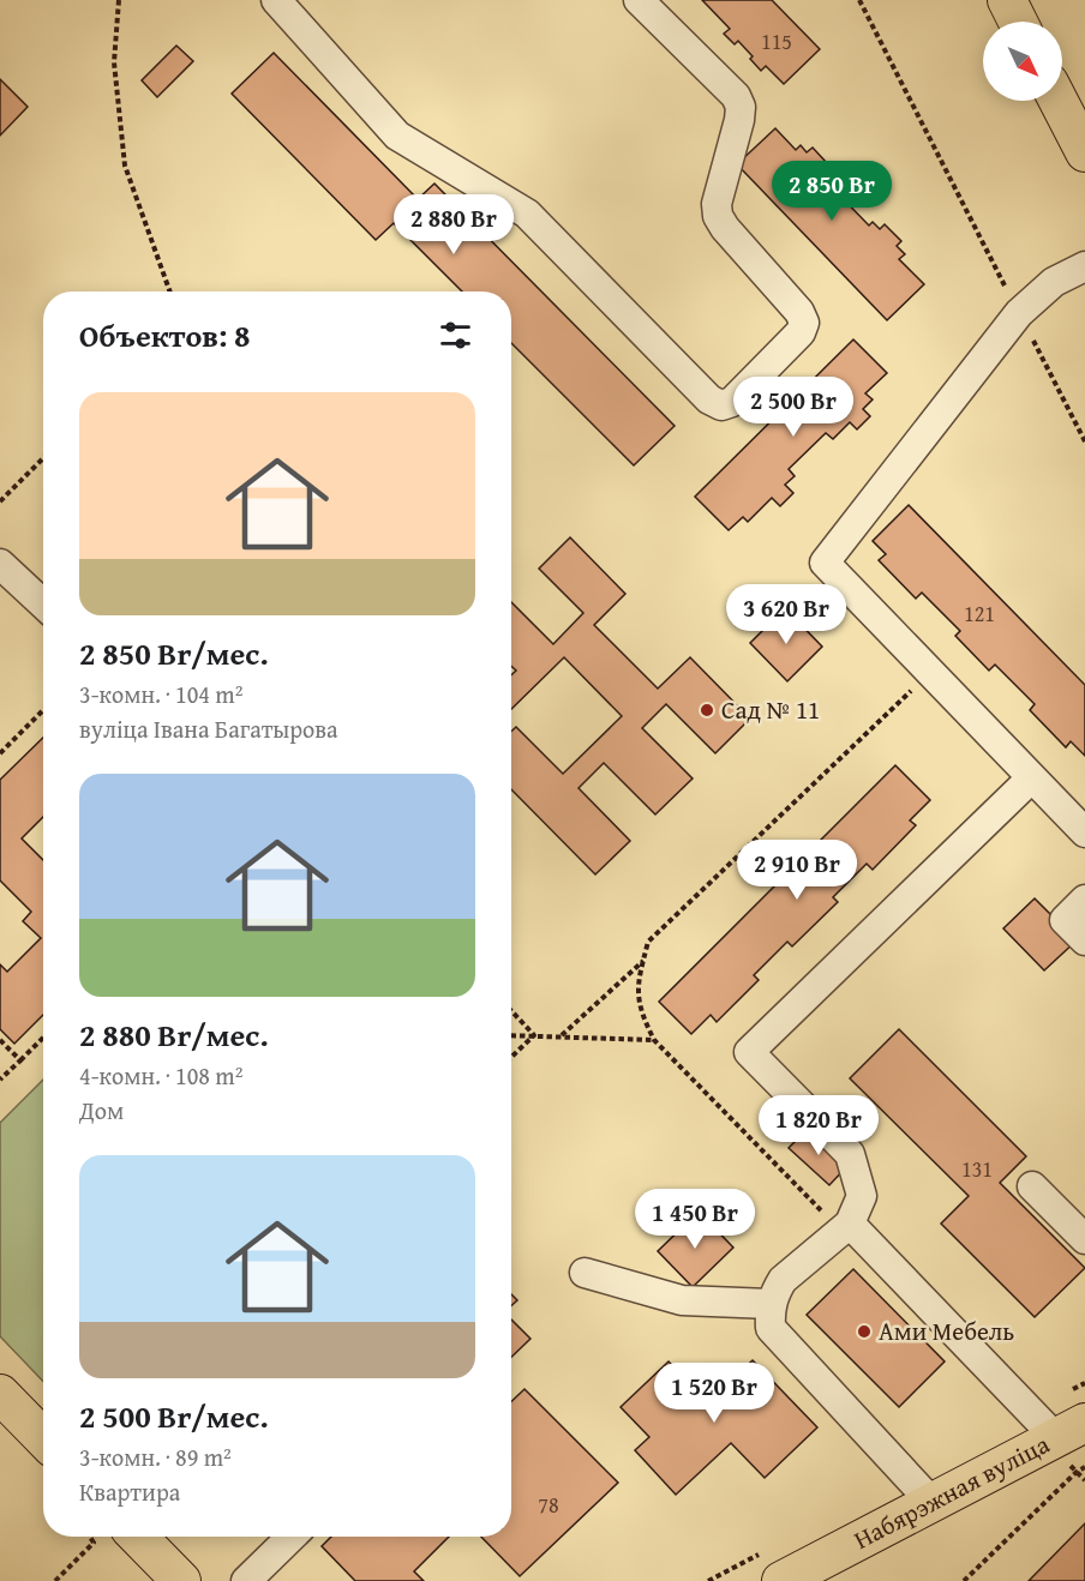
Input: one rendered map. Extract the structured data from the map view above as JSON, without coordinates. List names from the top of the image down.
{
  "streets": {
    "main road": ["Набярэжная вуліца"]
  },
  "places": ["Сад № 11", "Ами Мебель"],
  "house_numbers": [
    "115",
    "121",
    "131",
    "78"
  ],
  "north": "bottom right",
  "page": {
    "price": [
      "2 850 Br",
      "2 880 Br",
      "2 500 Br",
      "3 620 Br",
      "2 910 Br",
      "1 820 Br",
      "1 450 Br",
      "1 520 Br"
    ],
    "heading": "Объектов: 8",
    "list": [
      {
        "name": "2 850 Br/мес.",
        "note": "3-комн. · 104 m² · вуліца Івана Багатырова"
      },
      {
        "name": "2 880 Br/мес.",
        "note": "4-комн. · 108 m² · Дом"
      },
      {
        "name": "2 500 Br/мес.",
        "note": "3-комн. · 89 m² · Квартира"
      }
    ]
  }
}
